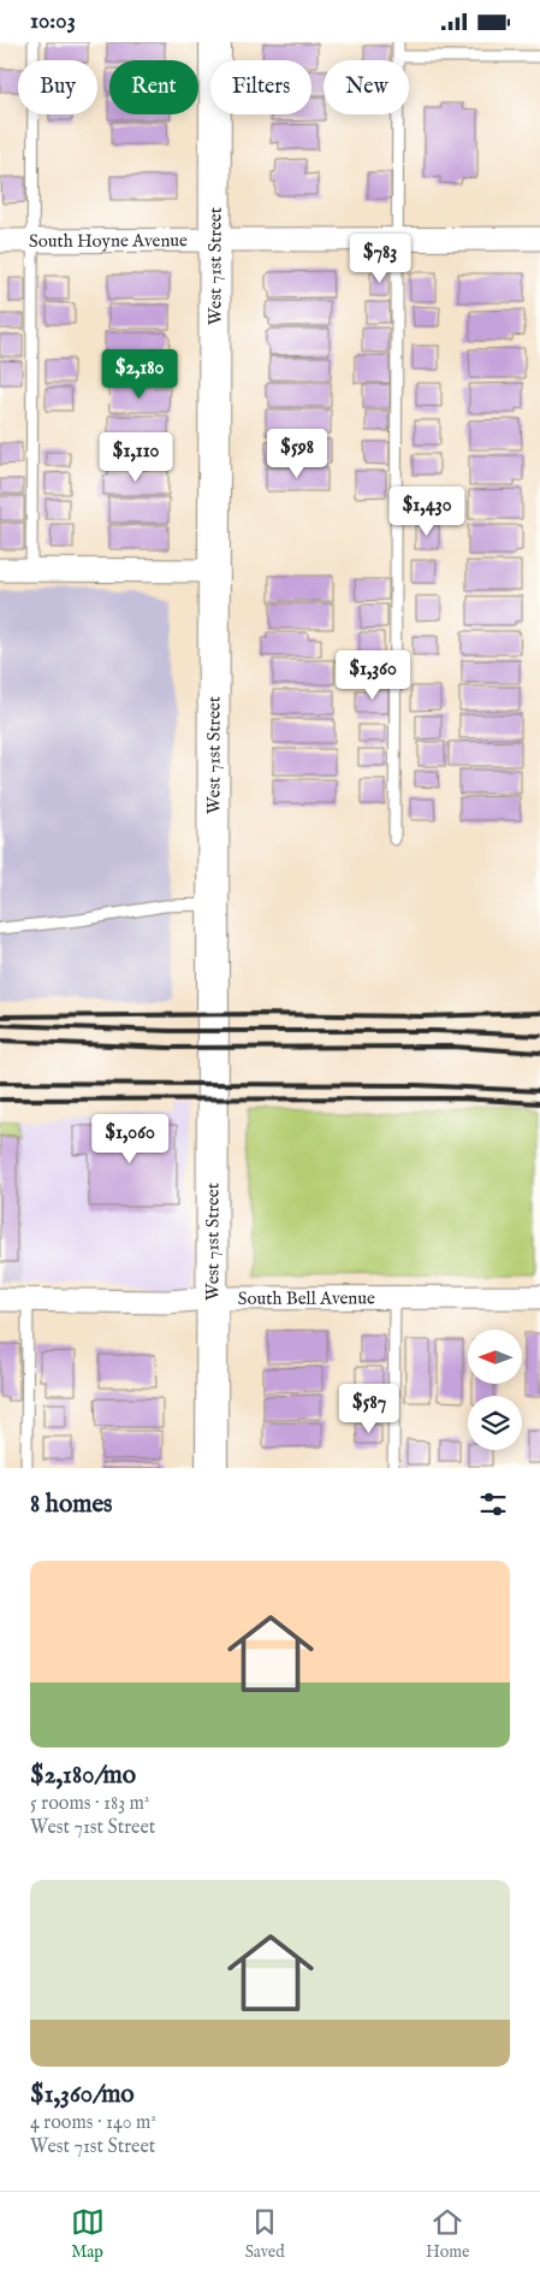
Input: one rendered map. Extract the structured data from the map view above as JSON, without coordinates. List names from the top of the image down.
{
  "streets": {
    "main road": ["West 71st Street"],
    "street": ["South Hoyne Avenue", "South Bell Avenue"]
  },
  "crossings": [
    ["South Hoyne Avenue", "West 71st Street"],
    ["West 71st Street", "South Bell Avenue"]
  ],
  "north": "left",
  "page": {
    "status": "10:03",
    "chip": [
      "Buy",
      "Rent",
      "Filters",
      "New"
    ],
    "price": [
      "$783",
      "$2,180",
      "$598",
      "$1,110",
      "$1,430",
      "$1,360",
      "$1,060",
      "$587"
    ],
    "heading": "8 homes",
    "list": [
      {
        "name": "$2,180/mo",
        "note": "5 rooms · 183 m² · West 71st Street"
      },
      {
        "name": "$1,360/mo",
        "note": "4 rooms · 140 m² · West 71st Street"
      }
    ],
    "tabs": ["Map", "Saved", "Home"]
  }
}
